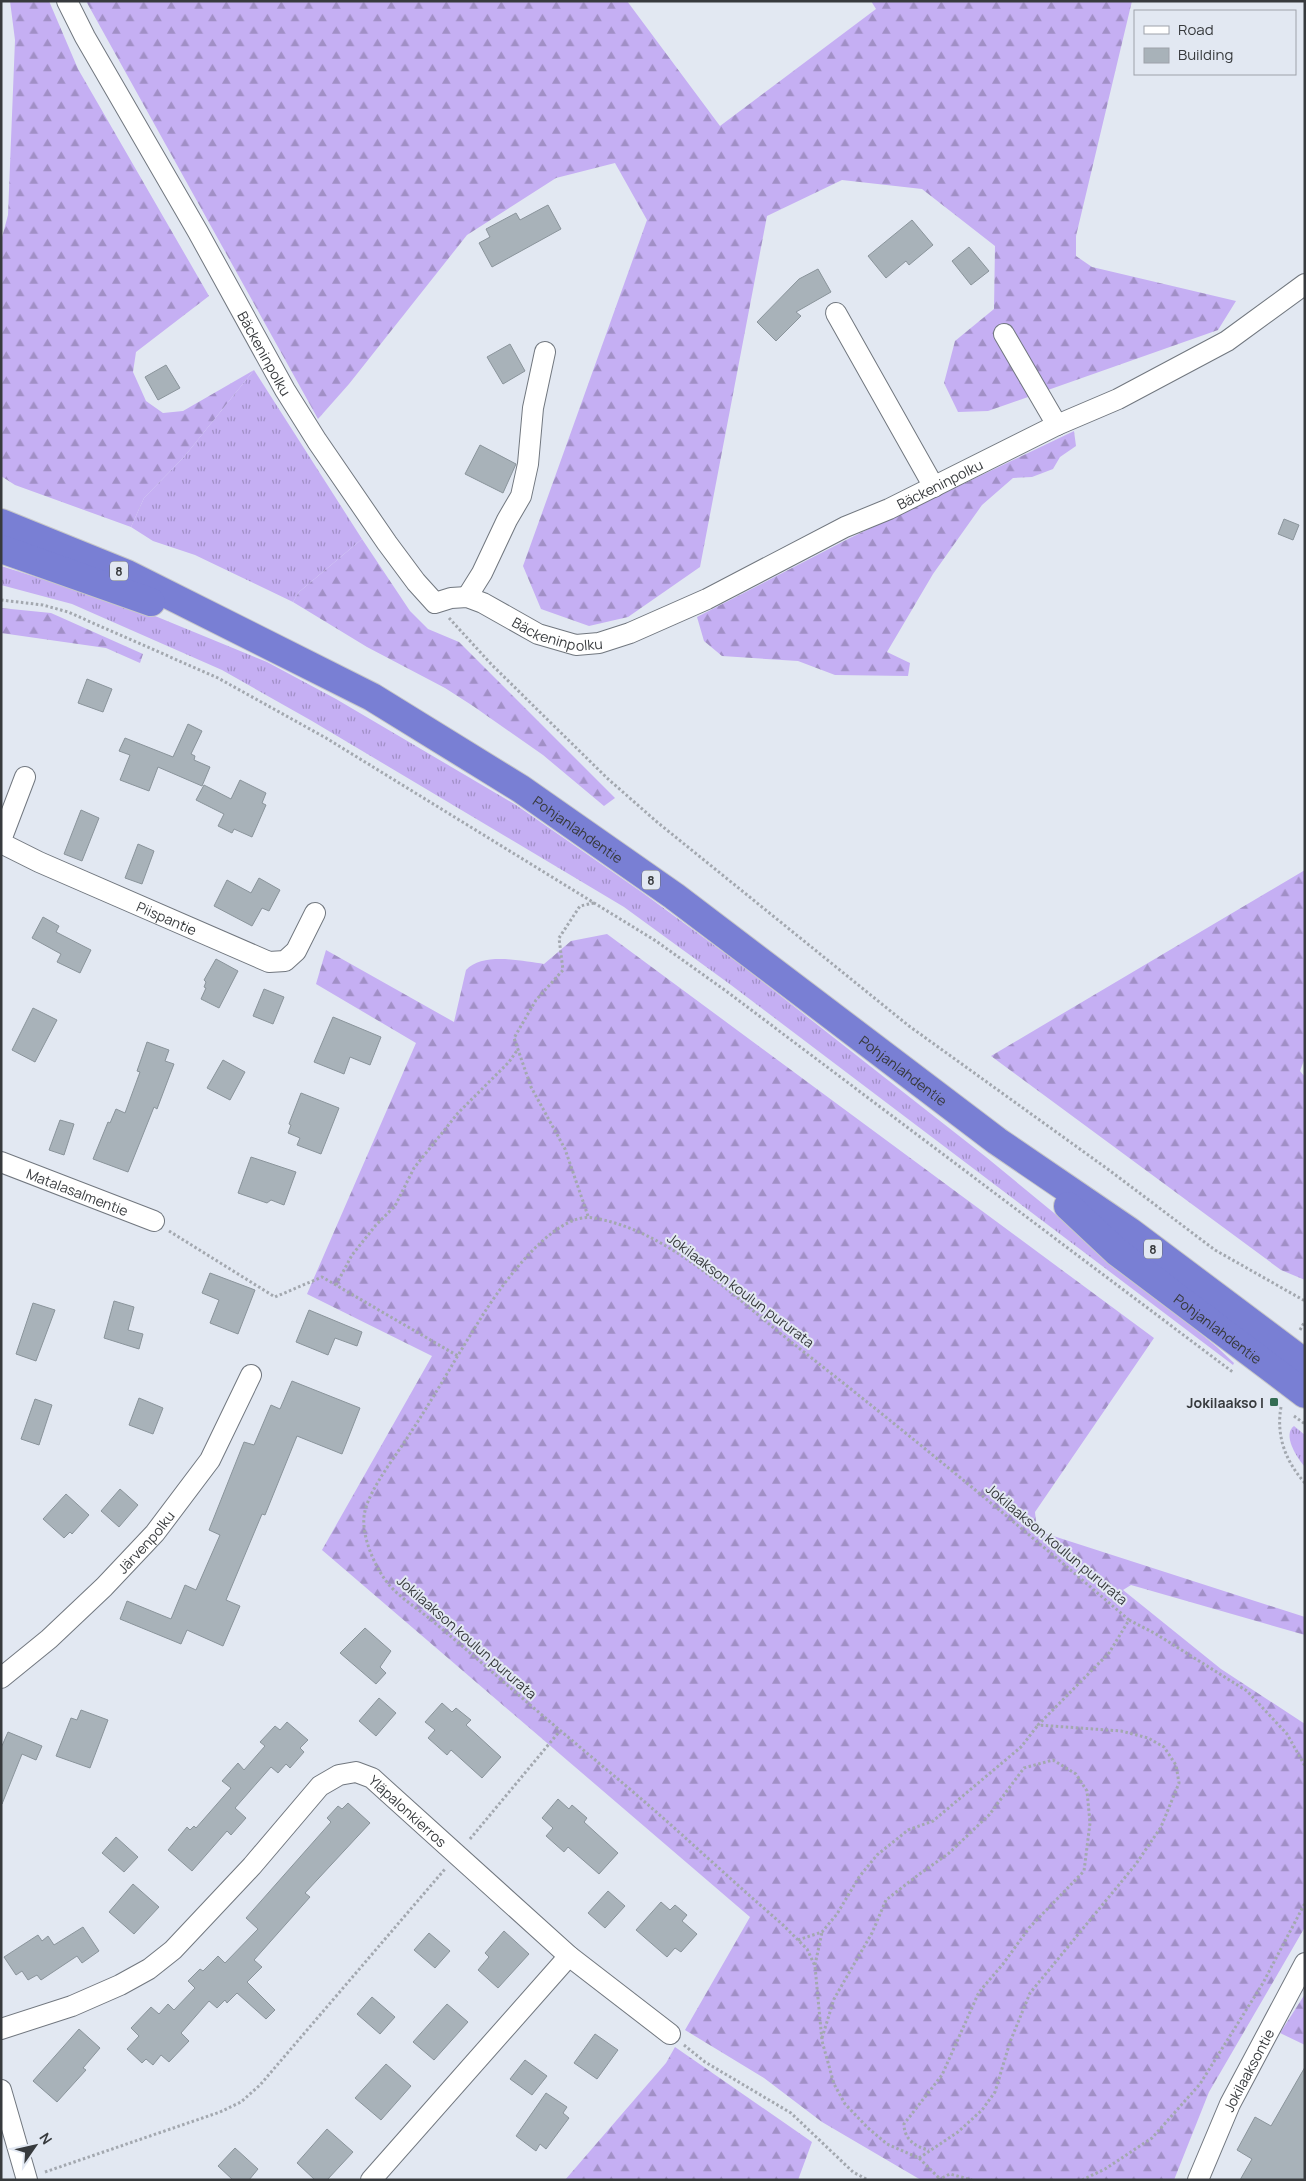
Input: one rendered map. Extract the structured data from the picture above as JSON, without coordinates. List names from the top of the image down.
{
  "streets": {
    "highway": ["8", "Pohjanlahdentie"],
    "street": [
      "Bäckeninpolku",
      "Piispantie",
      "Matalasalmentie",
      "Järvenpolku",
      "Yläpalonkierros",
      "Jokilaaksontie"
    ],
    "path": ["Jokilaakson koulun pururata"]
  },
  "places": {
    "transit": ["Jokilaakso I"]
  },
  "legend": ["Road", "Building"],
  "north": "top right"
}
